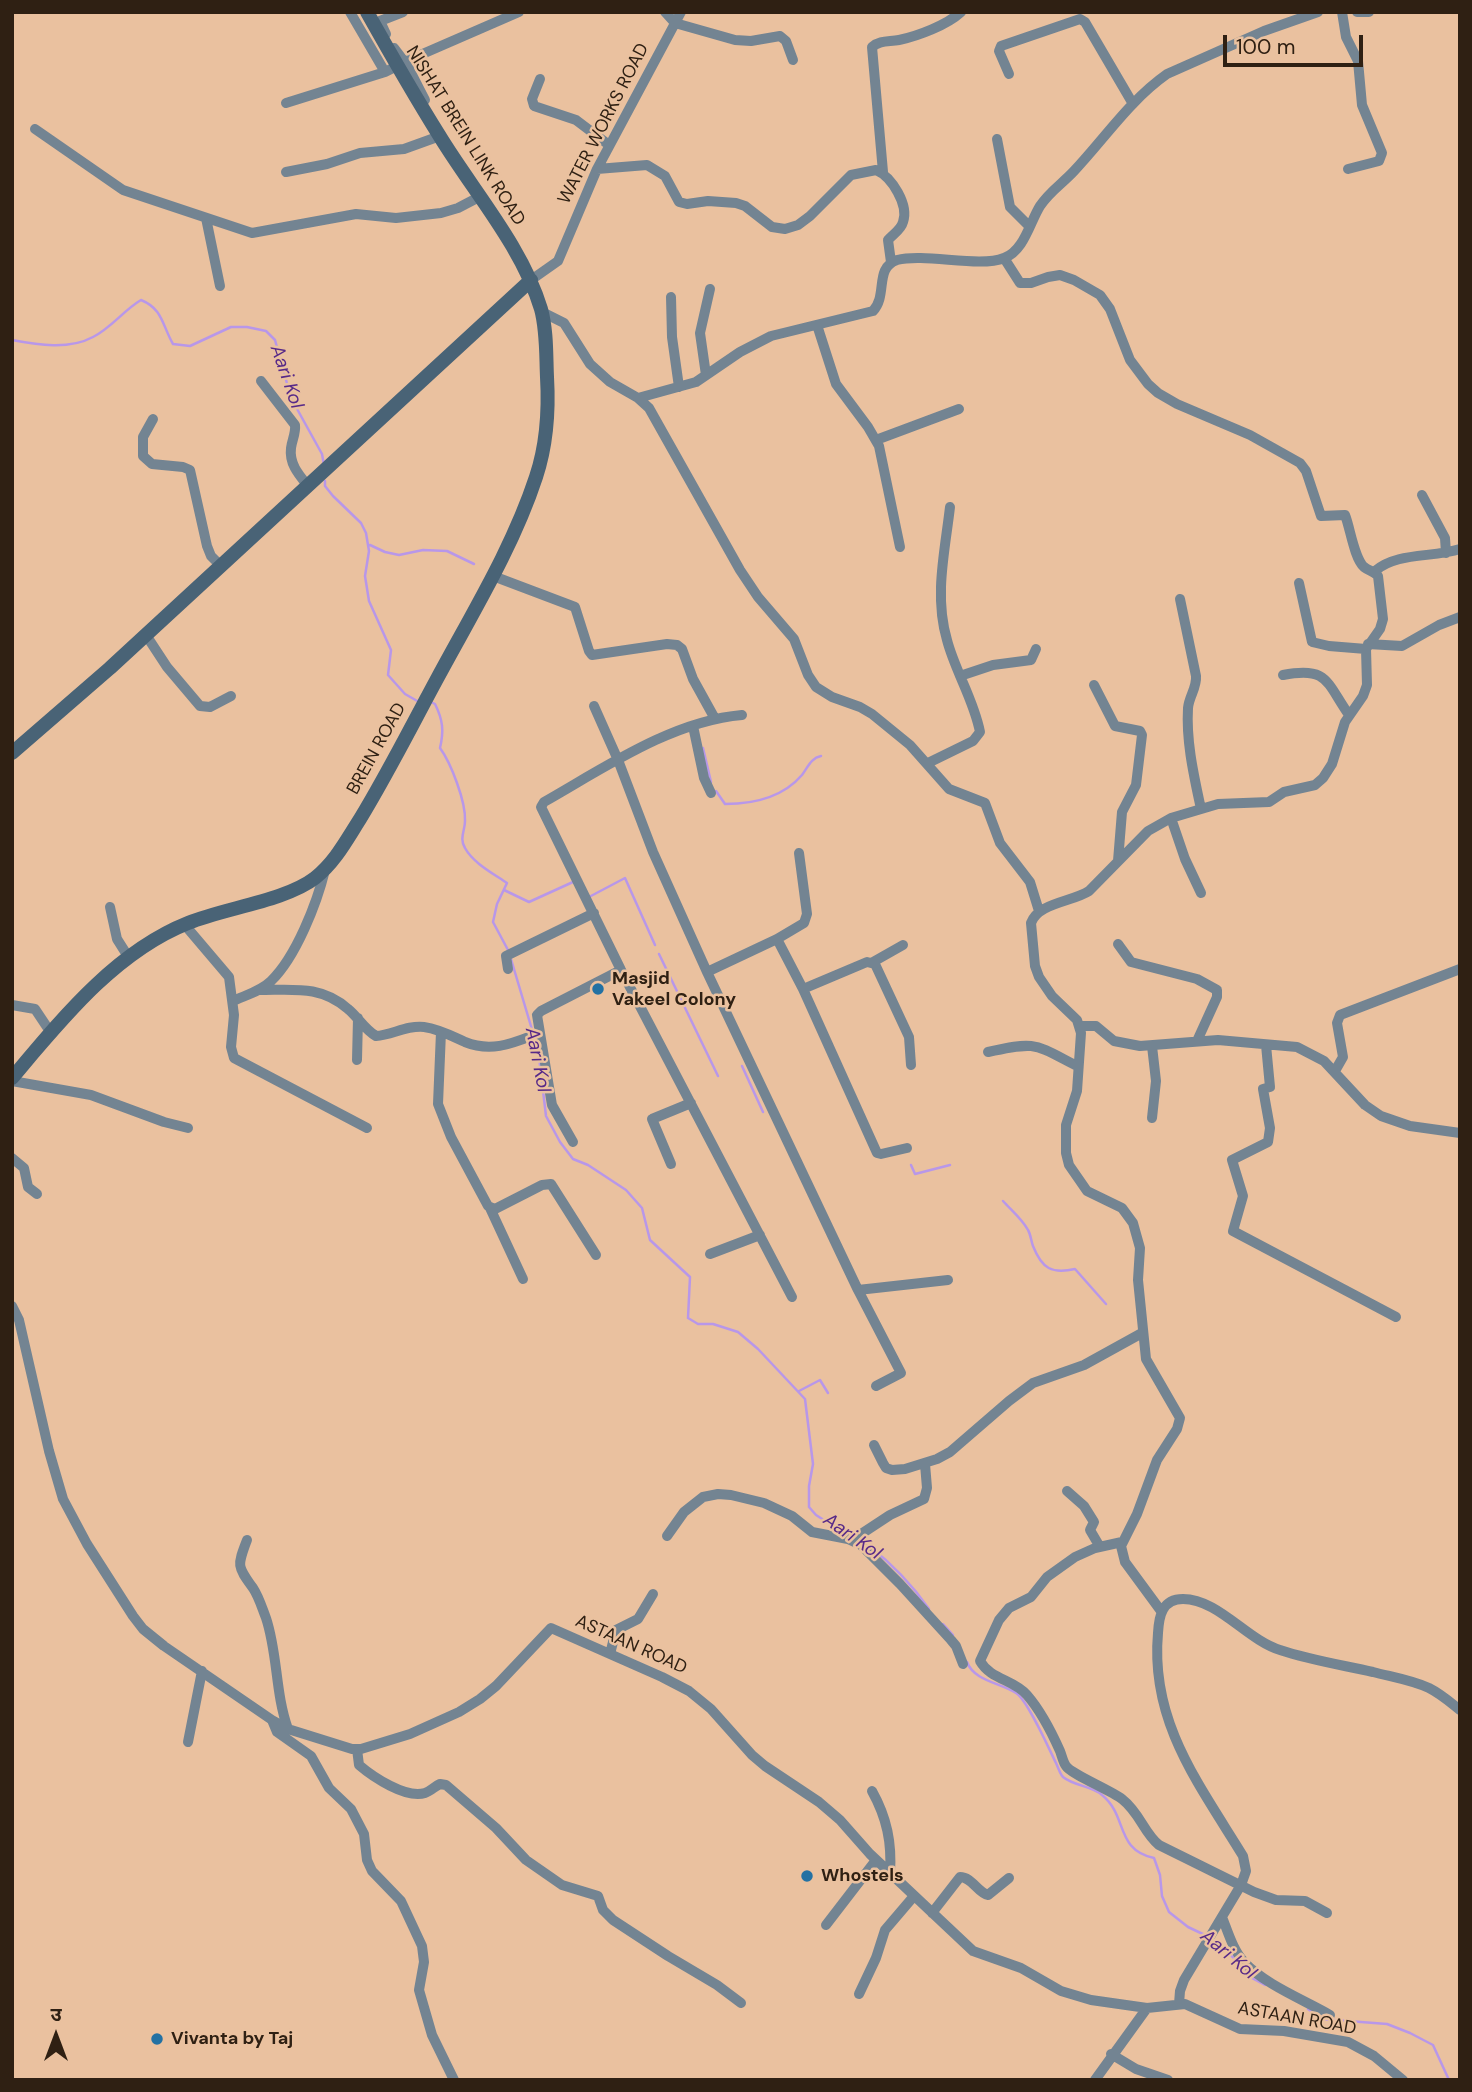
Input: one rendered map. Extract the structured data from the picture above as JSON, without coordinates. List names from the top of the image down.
{
  "streets": {
    "street": [
      "WATER WORKS ROAD",
      "NISHAT BREIN LINK ROAD",
      "BREIN ROAD",
      "ASTAAN ROAD"
    ]
  },
  "crossings": [
    ["WATER WORKS ROAD", "NISHAT BREIN LINK ROAD"],
    ["WATER WORKS ROAD", "BREIN ROAD"],
    ["NISHAT BREIN LINK ROAD", "BREIN ROAD"]
  ],
  "water": ["Aari Kol"],
  "places": ["Masjid Vakeel Colony", "Whostels", "Vivanta by Taj"],
  "scale_bar": "100 m",
  "north": "top"
}
